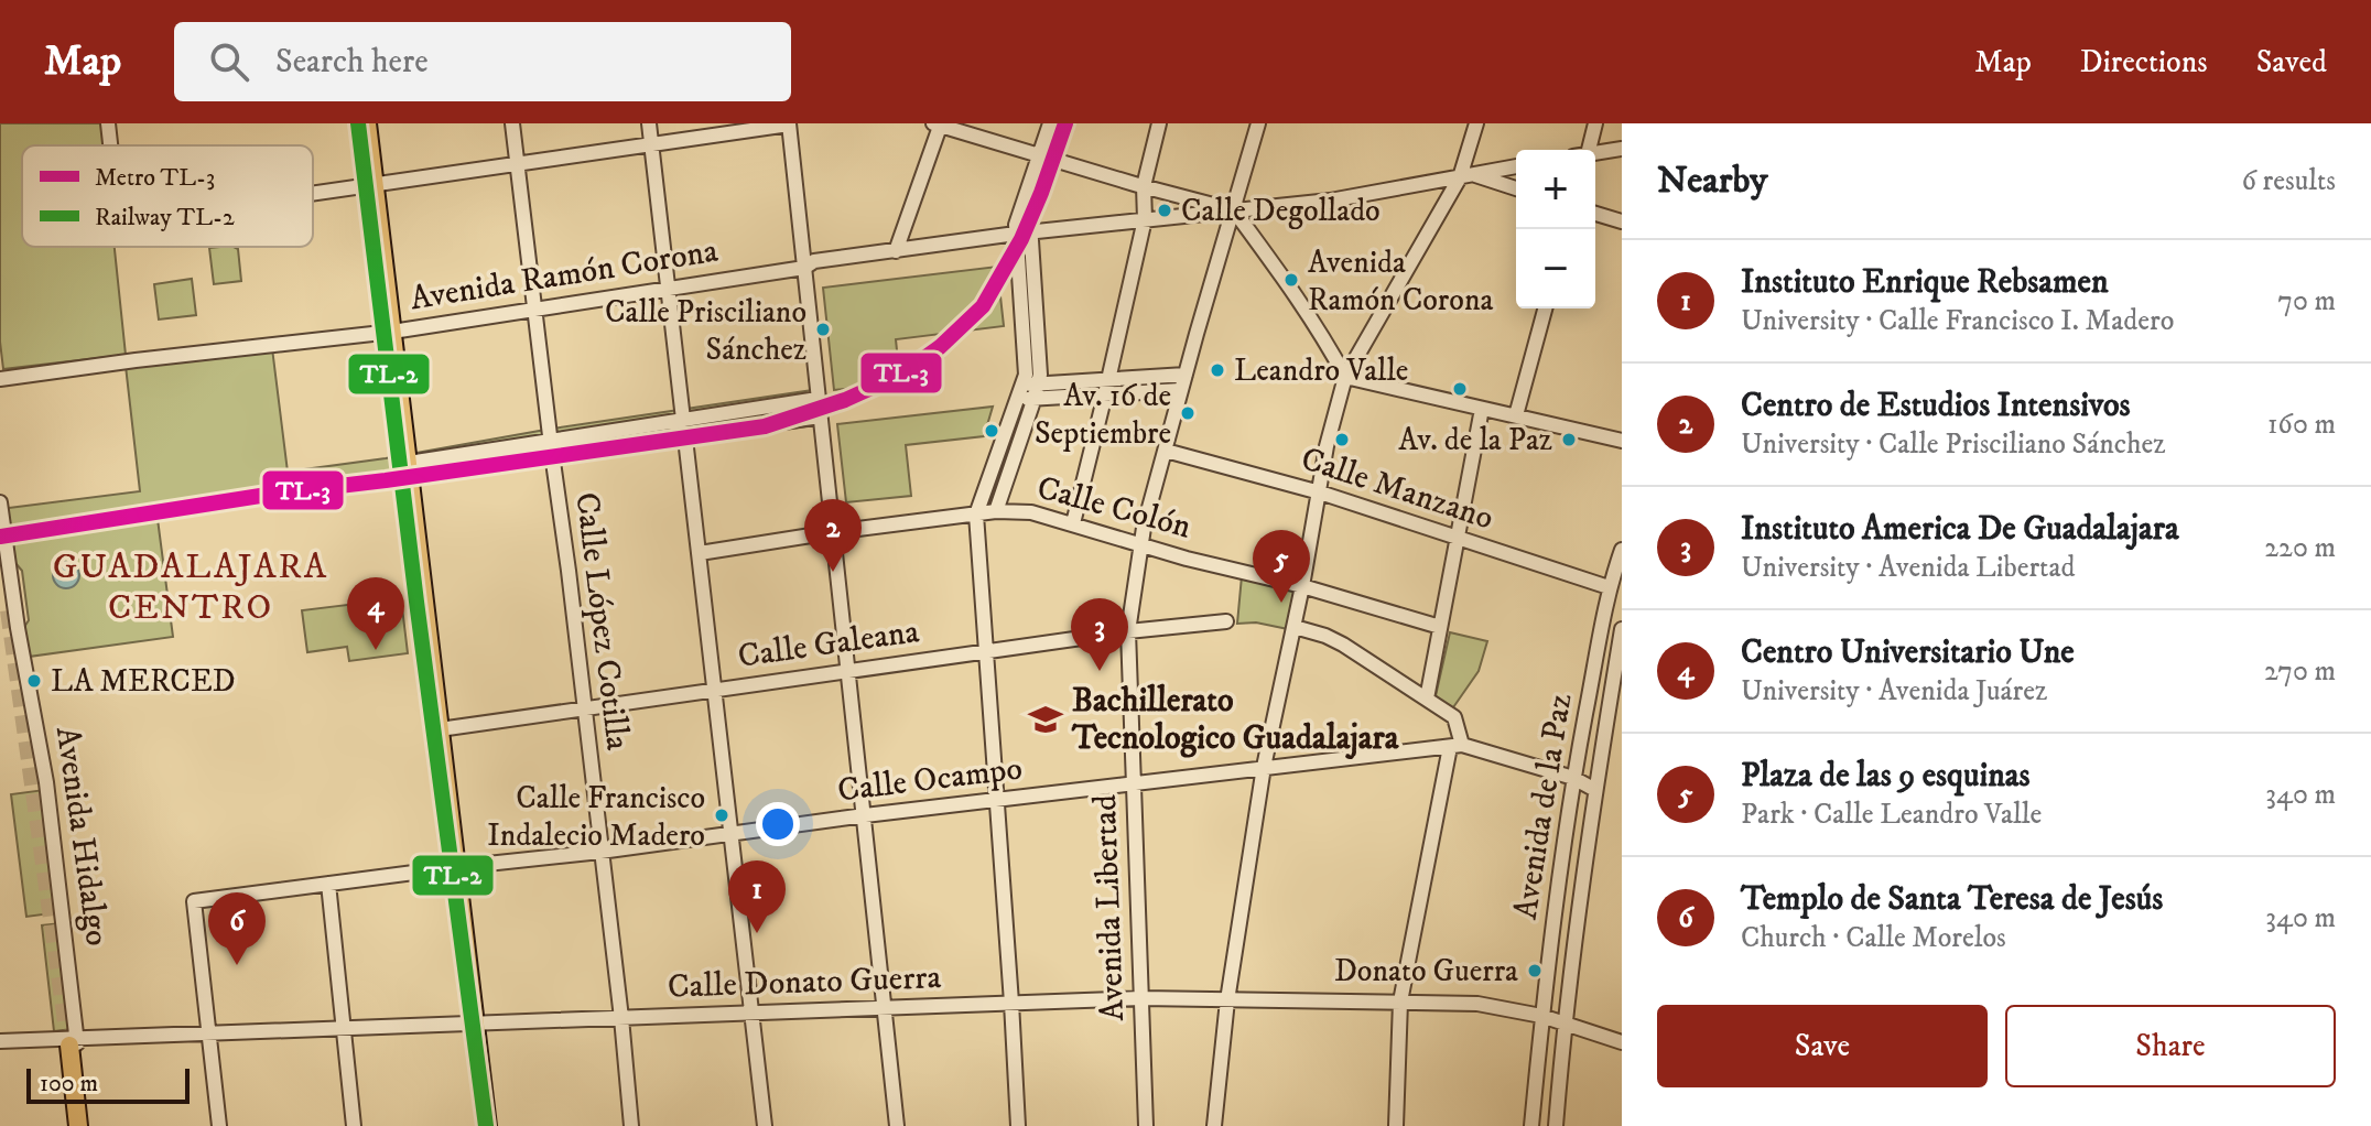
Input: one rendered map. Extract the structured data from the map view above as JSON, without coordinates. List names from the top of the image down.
{
  "streets": {
    "main road": ["Avenida Hidalgo"],
    "street": [
      "Avenida Ramón Corona",
      "Calle Manzano",
      "Calle Colón",
      "Calle López Cotilla",
      "Calle Galeana",
      "Calle Ocampo",
      "Avenida de la Paz",
      "Avenida Libertad",
      "Calle Donato Guerra"
    ]
  },
  "crossings": [
    ["Avenida Ramón Corona", "Calle López Cotilla"],
    ["Avenida Ramón Corona", "Avenida Libertad"],
    ["Calle Manzano", "Avenida de la Paz"],
    ["Calle Manzano", "Avenida Libertad"],
    ["Calle Colón", "Avenida Libertad"],
    ["Calle López Cotilla", "Calle Galeana"],
    ["Calle López Cotilla", "Calle Ocampo"],
    ["Calle López Cotilla", "Calle Donato Guerra"],
    ["Calle Galeana", "Avenida Libertad"],
    ["Calle Ocampo", "Avenida Libertad"],
    ["Calle Ocampo", "Calle Donato Guerra"],
    ["Avenida de la Paz", "Calle Donato Guerra"],
    ["Avenida Hidalgo", "Calle Donato Guerra"],
    ["Avenida Libertad", "Calle Donato Guerra"]
  ],
  "districts": ["GUADALAJARA CENTRO"],
  "places": {
    "other": [
      "Calle Degollado",
      "Avenida Ramón Corona",
      "Calle Prisciliano Sánchez",
      "Leandro Valle",
      "Av. 16 de Septiembre",
      "Av. de la Paz",
      "LA MERCED",
      "Calle Francisco Indalecio Madero",
      "Donato Guerra"
    ],
    "school or university": ["Bachillerato Tecnologico Guadalajara"]
  },
  "lines": ["metro line TL-3", "rail line TL-2"],
  "legend": ["Metro TL-3", "Railway TL-2"],
  "scale_bar": "100 m",
  "page": {
    "header": "Map",
    "search": "Search here",
    "nav": ["Map", "Directions", "Saved"],
    "heading": ["Nearby", "6 results"],
    "map_buttons": ["+", "−"],
    "list": [
      {
        "mark": "1",
        "name": "Instituto Enrique Rebsamen",
        "note": "University · Calle Francisco I. Madero",
        "value": "70 m"
      },
      {
        "mark": "2",
        "name": "Centro de Estudios Intensivos",
        "note": "University · Calle Prisciliano Sánchez",
        "value": "160 m"
      },
      {
        "mark": "3",
        "name": "Instituto America De Guadalajara",
        "note": "University · Avenida Libertad",
        "value": "220 m"
      },
      {
        "mark": "4",
        "name": "Centro Universitario Une",
        "note": "University · Avenida Juárez",
        "value": "270 m"
      },
      {
        "mark": "5",
        "name": "Plaza de las 9 esquinas",
        "note": "Park · Calle Leandro Valle",
        "value": "340 m"
      },
      {
        "mark": "6",
        "name": "Templo de Santa Teresa de Jesús",
        "note": "Church · Calle Morelos",
        "value": "340 m"
      }
    ],
    "pins": [
      "2",
      "5",
      "4",
      "3",
      "1",
      "6"
    ],
    "buttons": ["Save", "Share"],
    "scale": "100 m"
  }
}
